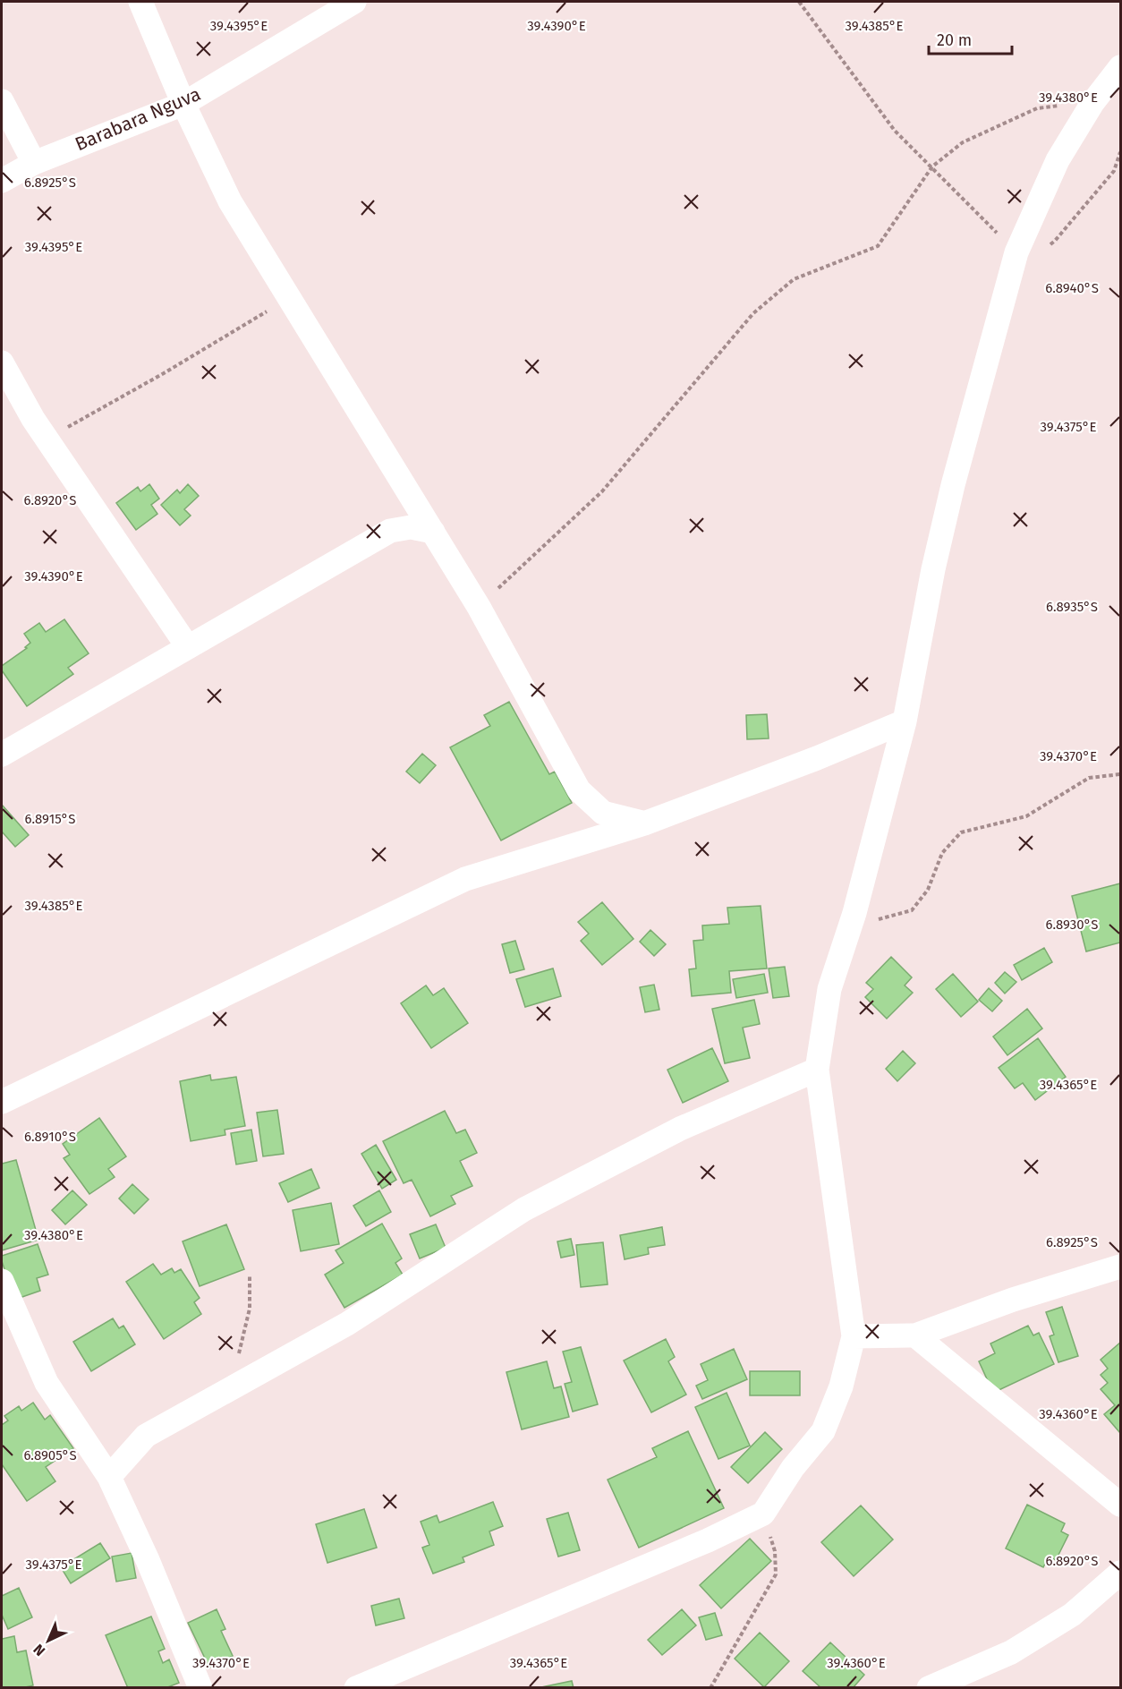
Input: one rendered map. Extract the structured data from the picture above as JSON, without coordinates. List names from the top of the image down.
{
  "streets": {
    "street": ["Barabara Nguva"]
  },
  "scale_bar": "20 m",
  "north": "bottom left",
  "coordinates": [
    "39.4395°E",
    "39.4390°E",
    "39.4385°E",
    "39.4380°E",
    "6.8925°S",
    "6.8940°S",
    "39.4375°E",
    "6.8920°S",
    "6.8935°S",
    "39.4370°E",
    "6.8915°S",
    "6.8930°S",
    "39.4365°E",
    "6.8910°S",
    "39.4360°E",
    "6.8905°S"
  ]
}
